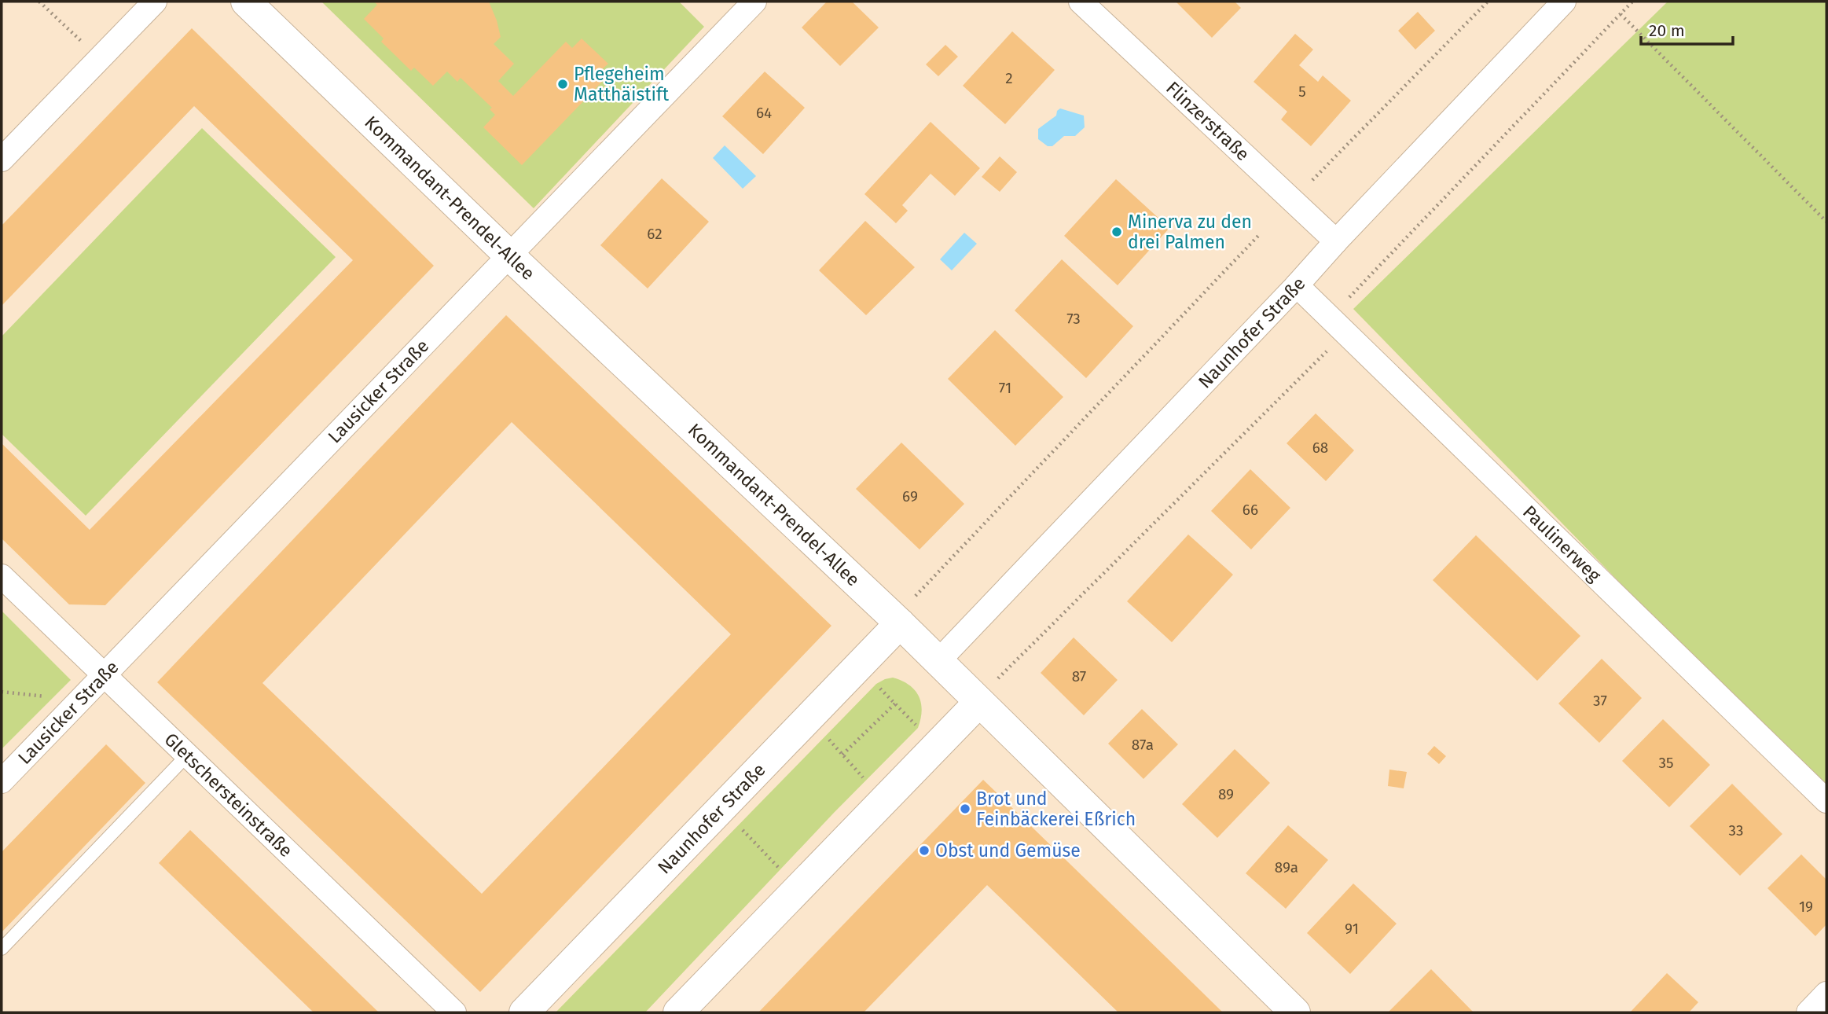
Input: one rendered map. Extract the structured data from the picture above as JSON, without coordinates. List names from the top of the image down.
{
  "streets": {
    "main road": ["Kommandant-Prendel-Allee", "Naunhofer Straße"],
    "street": [
      "Flinzerstraße",
      "Lausicker Straße",
      "Paulinerweg",
      "Gletschersteinstraße"
    ]
  },
  "crossings": [
    ["Flinzerstraße", "Naunhofer Straße"],
    ["Kommandant-Prendel-Allee", "Naunhofer Straße"],
    ["Kommandant-Prendel-Allee", "Lausicker Straße"],
    ["Naunhofer Straße", "Paulinerweg"],
    ["Lausicker Straße", "Gletschersteinstraße"]
  ],
  "places": [
    "Pflegeheim Matthäistift",
    "Minerva zu den drei Palmen",
    "Brot und Feinbäckerei Eßrich",
    "Obst und Gemüse"
  ],
  "house_numbers": [
    "2",
    "5",
    "64",
    "62",
    "73",
    "71",
    "68",
    "69",
    "66",
    "87",
    "37",
    "87a",
    "35",
    "89",
    "33",
    "89a",
    "19",
    "91"
  ],
  "scale_bar": "20 m"
}
